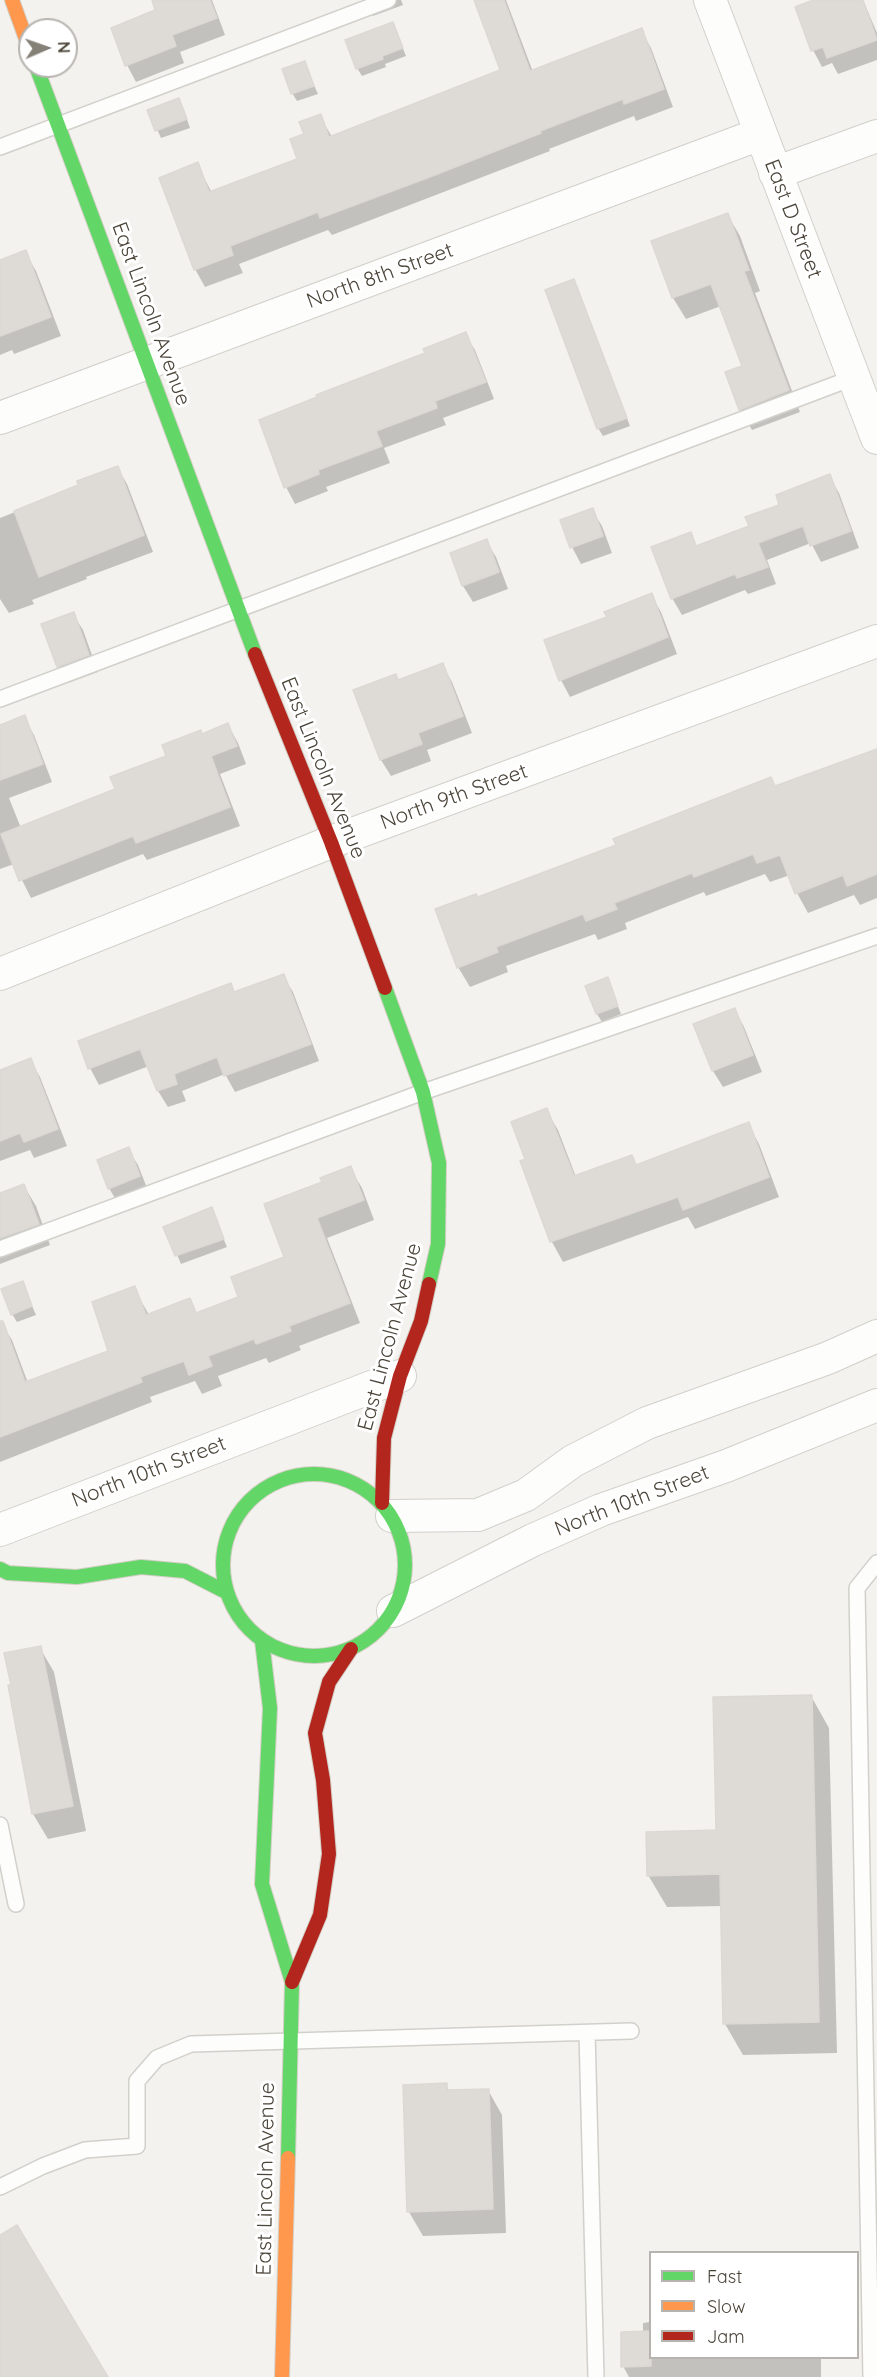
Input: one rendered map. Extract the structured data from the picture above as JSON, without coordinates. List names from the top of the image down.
{
  "streets": {
    "street": [
      "East D Street",
      "North 8th Street",
      "East Lincoln Avenue",
      "North 9th Street",
      "North 10th Street"
    ]
  },
  "crossings": [
    ["East D Street", "North 8th Street"],
    ["North 8th Street", "East Lincoln Avenue"],
    ["East Lincoln Avenue", "North 9th Street"],
    ["East Lincoln Avenue", "North 10th Street"]
  ],
  "legend": ["Fast", "Slow", "Jam"],
  "north": "right"
}
